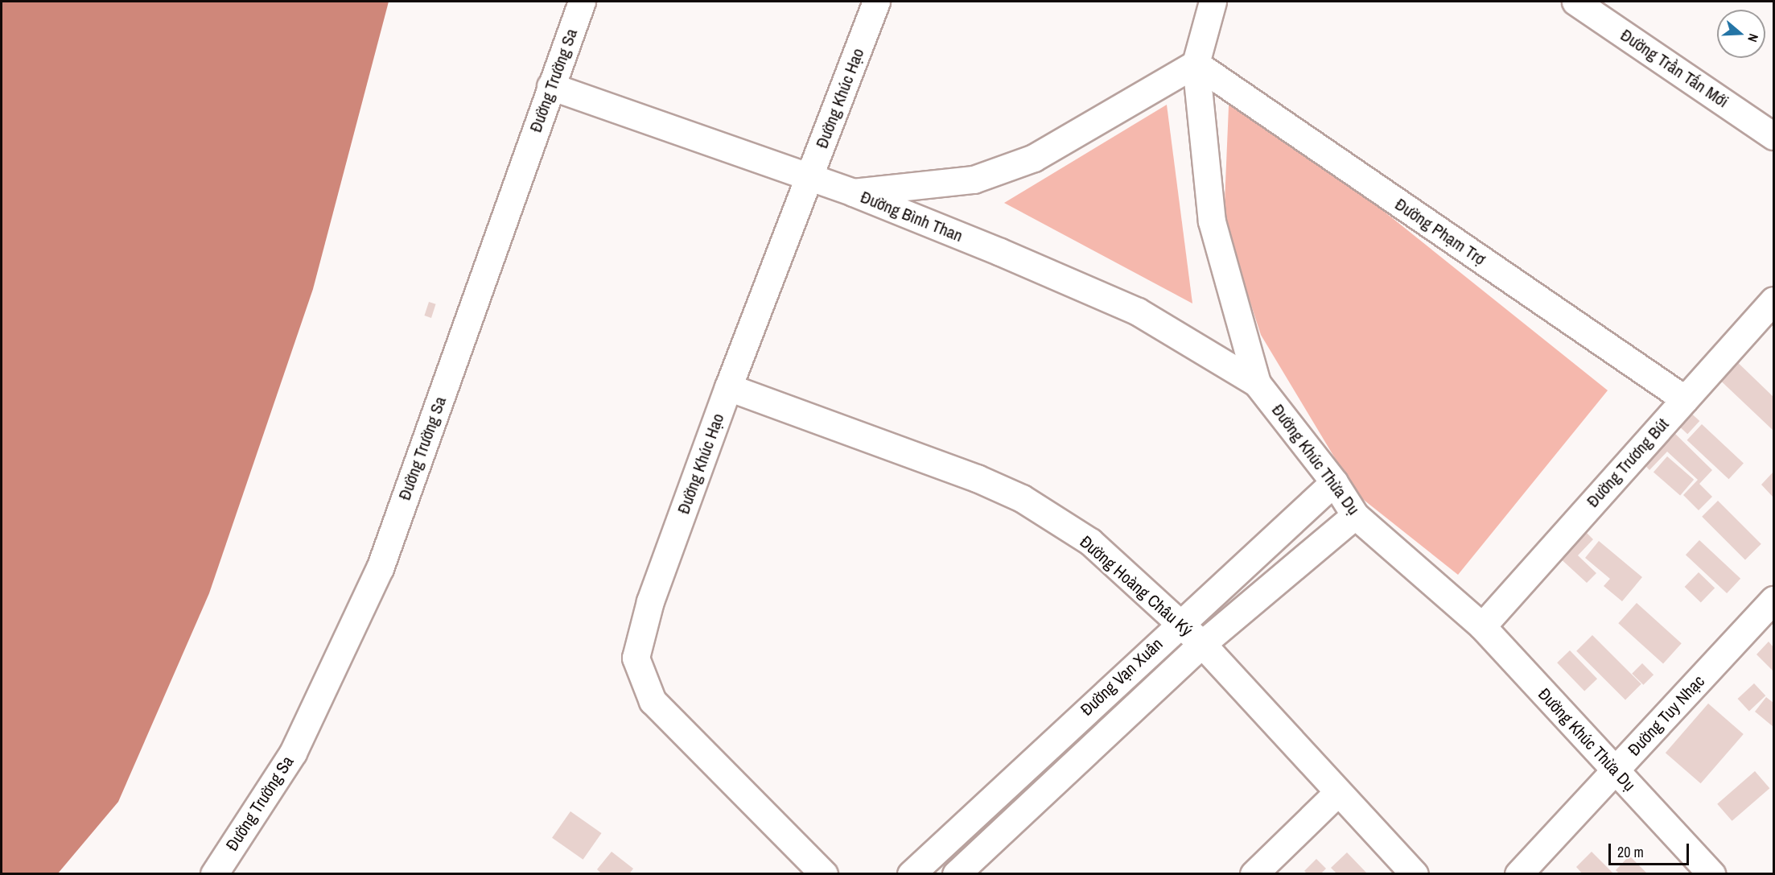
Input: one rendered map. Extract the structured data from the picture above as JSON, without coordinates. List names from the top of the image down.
{
  "streets": {
    "street": [
      "Đường Trần Tấn Mới",
      "Đường Trường Sa",
      "Đường Khúc Hạo",
      "Đường Bình Than",
      "Đường Phạm Trợ",
      "Đường Khúc Thừa Dụ",
      "Đường Trương Bút",
      "Đường Hoàng Châu Ký",
      "Đường Vạn Xuân",
      "Đường Tuy Nhạc"
    ]
  },
  "crossings": [
    ["Đường Trường Sa", "Đường Bình Than"],
    ["Đường Khúc Hạo", "Đường Bình Than"],
    ["Đường Khúc Hạo", "Đường Hoàng Châu Ký"],
    ["Đường Bình Than", "Đường Khúc Thừa Dụ"],
    ["Đường Phạm Trợ", "Đường Khúc Thừa Dụ"],
    ["Đường Phạm Trợ", "Đường Trương Bút"],
    ["Đường Khúc Thừa Dụ", "Đường Trương Bút"],
    ["Đường Khúc Thừa Dụ", "Đường Vạn Xuân"],
    ["Đường Khúc Thừa Dụ", "Đường Tuy Nhạc"],
    ["Đường Hoàng Châu Ký", "Đường Vạn Xuân"]
  ],
  "scale_bar": "20 m",
  "north": "right"
}
